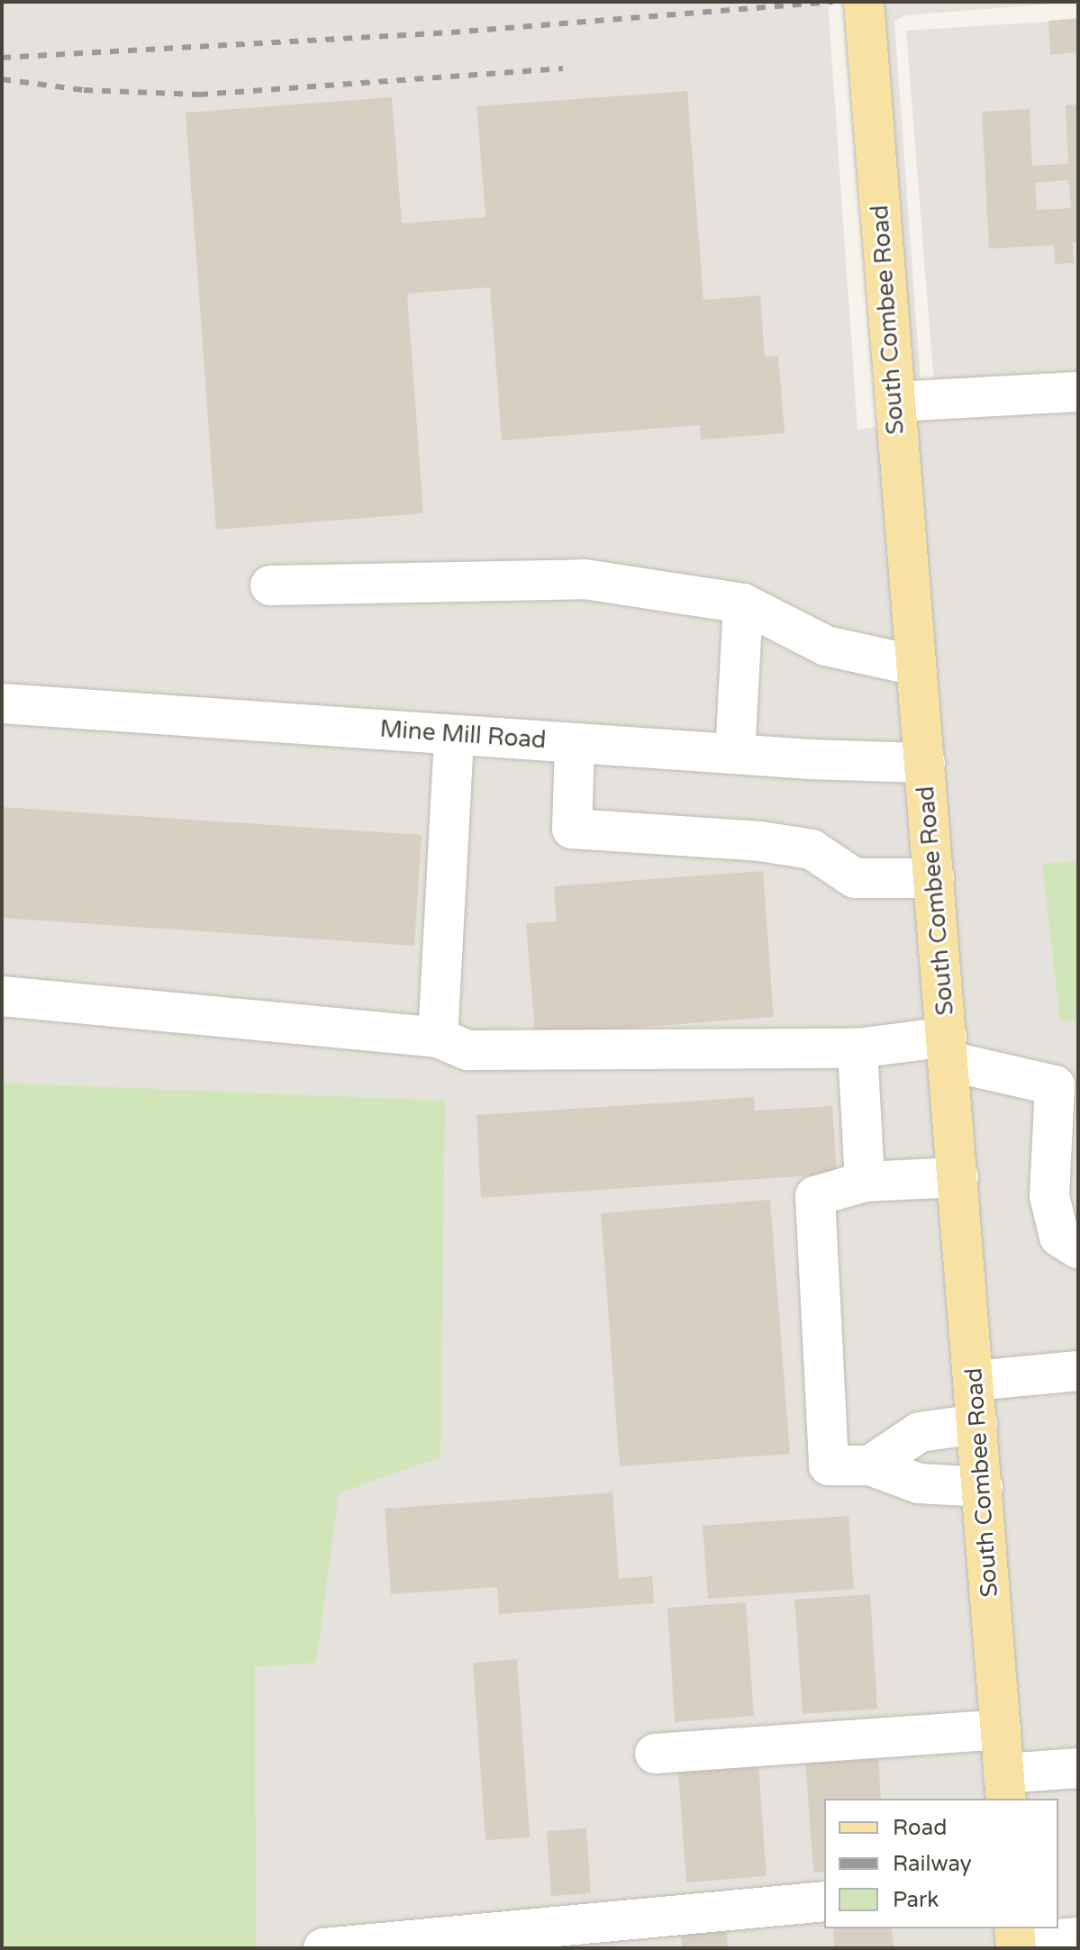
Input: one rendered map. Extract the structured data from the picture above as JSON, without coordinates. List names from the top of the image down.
{
  "streets": {
    "main road": ["South Combee Road"],
    "street": ["Mine Mill Road"]
  },
  "crossings": [
    ["South Combee Road", "Mine Mill Road"]
  ],
  "legend": ["Road", "Railway", "Park"]
}
